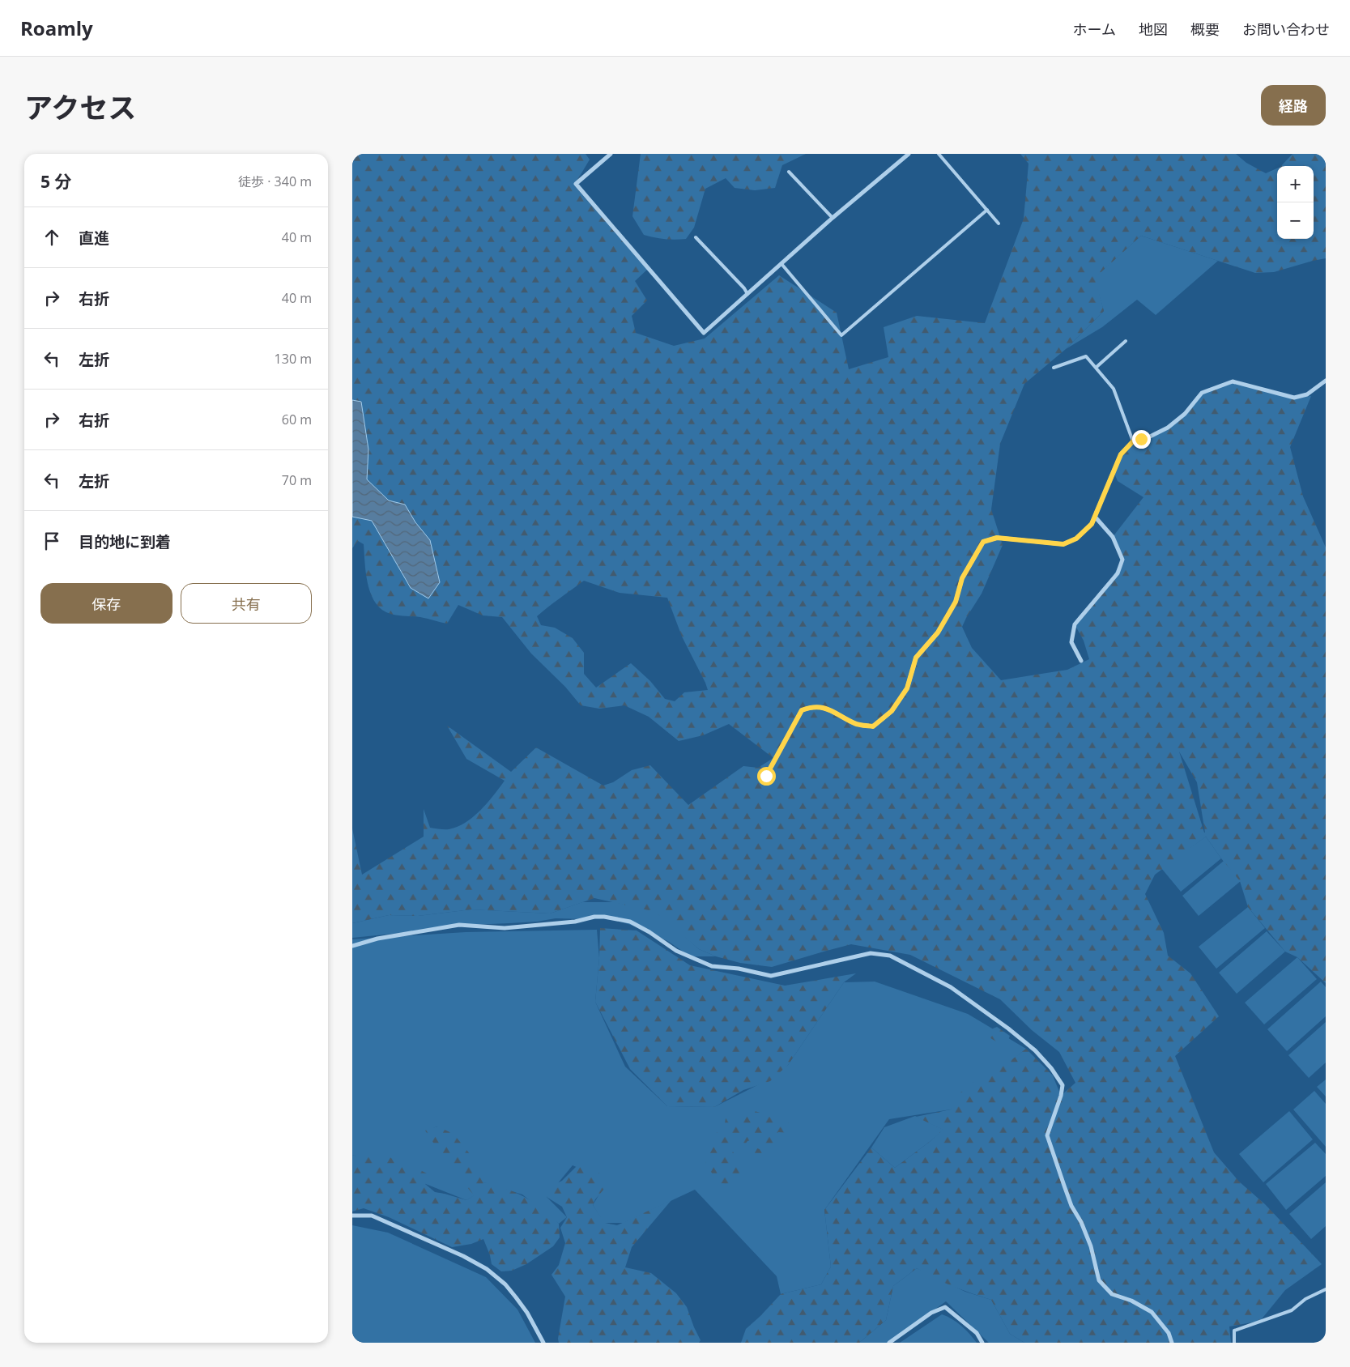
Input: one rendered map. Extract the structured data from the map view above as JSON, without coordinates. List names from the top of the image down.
{
  "page": {
    "header": "Roamly",
    "nav": [
      "ホーム",
      "地図",
      "概要",
      "お問い合わせ"
    ],
    "title": "アクセス",
    "buttons": [
      "経路",
      ["保存", "共有"]
    ],
    "heading": ["5 分", "徒歩 · 340 m"],
    "map_buttons": ["+", "−"],
    "list": [
      ["直進", "40 m"],
      ["右折", "40 m"],
      ["左折", "130 m"],
      ["右折", "60 m"],
      ["左折", "70 m"],
      "目的地に到着"
    ]
  }
}
